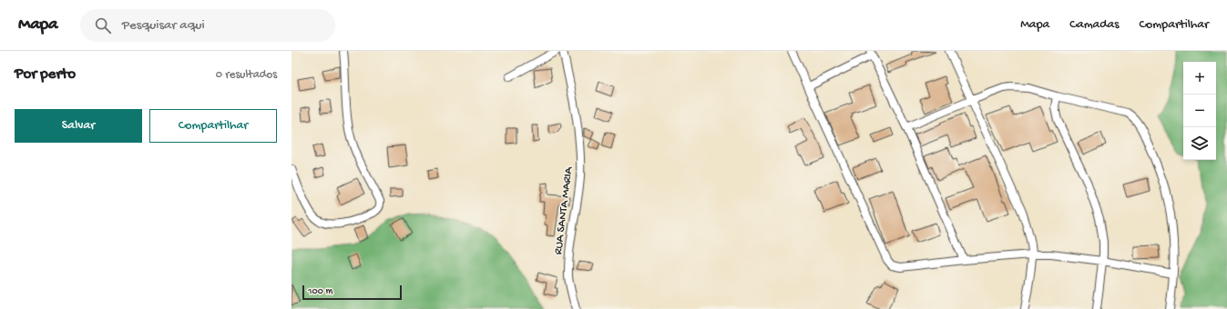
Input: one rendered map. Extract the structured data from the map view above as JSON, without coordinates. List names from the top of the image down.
{
  "streets": {
    "street": ["RUA SANTA MARIA"]
  },
  "scale_bar": "100 m",
  "page": {
    "header": "Mapa",
    "search": "Pesquisar aqui",
    "nav": ["Mapa", "Camadas", "Compartilhar"],
    "heading": ["Por perto", "0 resultados"],
    "map_buttons": ["+", "−"],
    "buttons": ["Salvar", "Compartilhar"],
    "scale": "100 m"
  }
}
